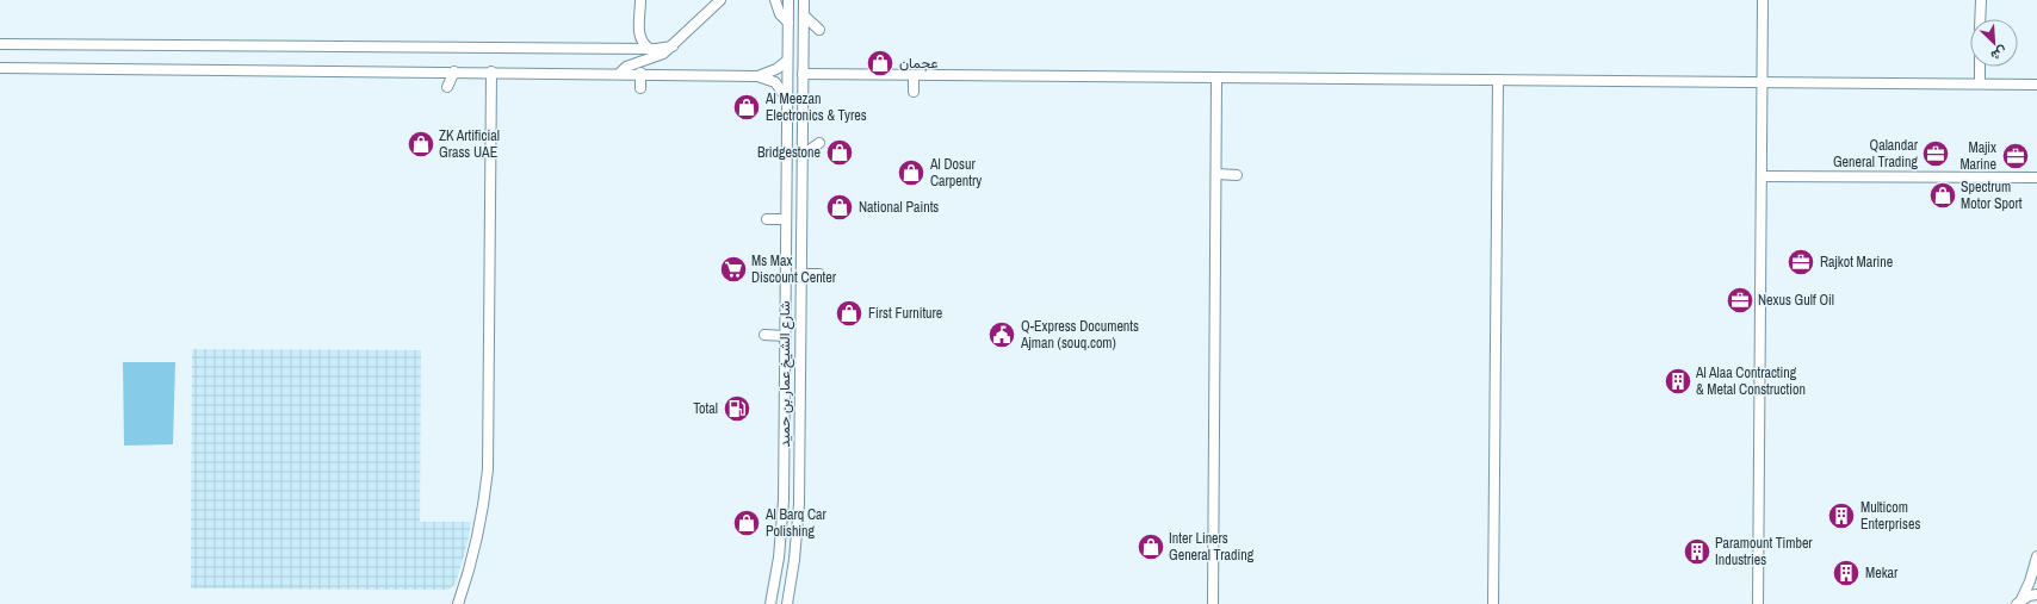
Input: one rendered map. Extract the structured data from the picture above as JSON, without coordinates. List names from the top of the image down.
{
  "streets": {
    "street": ["شارع الشيخ عمار بن حميد"]
  },
  "places": {
    "shop": [
      "عجمان",
      "Al Meezan Electronics & Tyres",
      "ZK Artificial Grass UAE",
      "Bridgestone",
      "Al Dosur Carpentry",
      "Spectrum Motor Sport",
      "National Paints",
      "First Furniture",
      "Al Barq Car Polishing",
      "Inter Liners General Trading"
    ],
    "office": [
      "Qalandar General Trading",
      "Majix Marine",
      "Rajkot Marine",
      "Nexus Gulf Oil"
    ],
    "supermarket": ["Ms Max Discount Center"],
    "public building": ["Q-Express Documents Ajman (souq.com)"],
    "building": [
      "Al Alaa Contracting & Metal Construction",
      "Multicom Enterprises",
      "Paramount Timber Industries",
      "Mekar"
    ],
    "fuel station": ["Total"]
  },
  "north": "bottom right"
}
